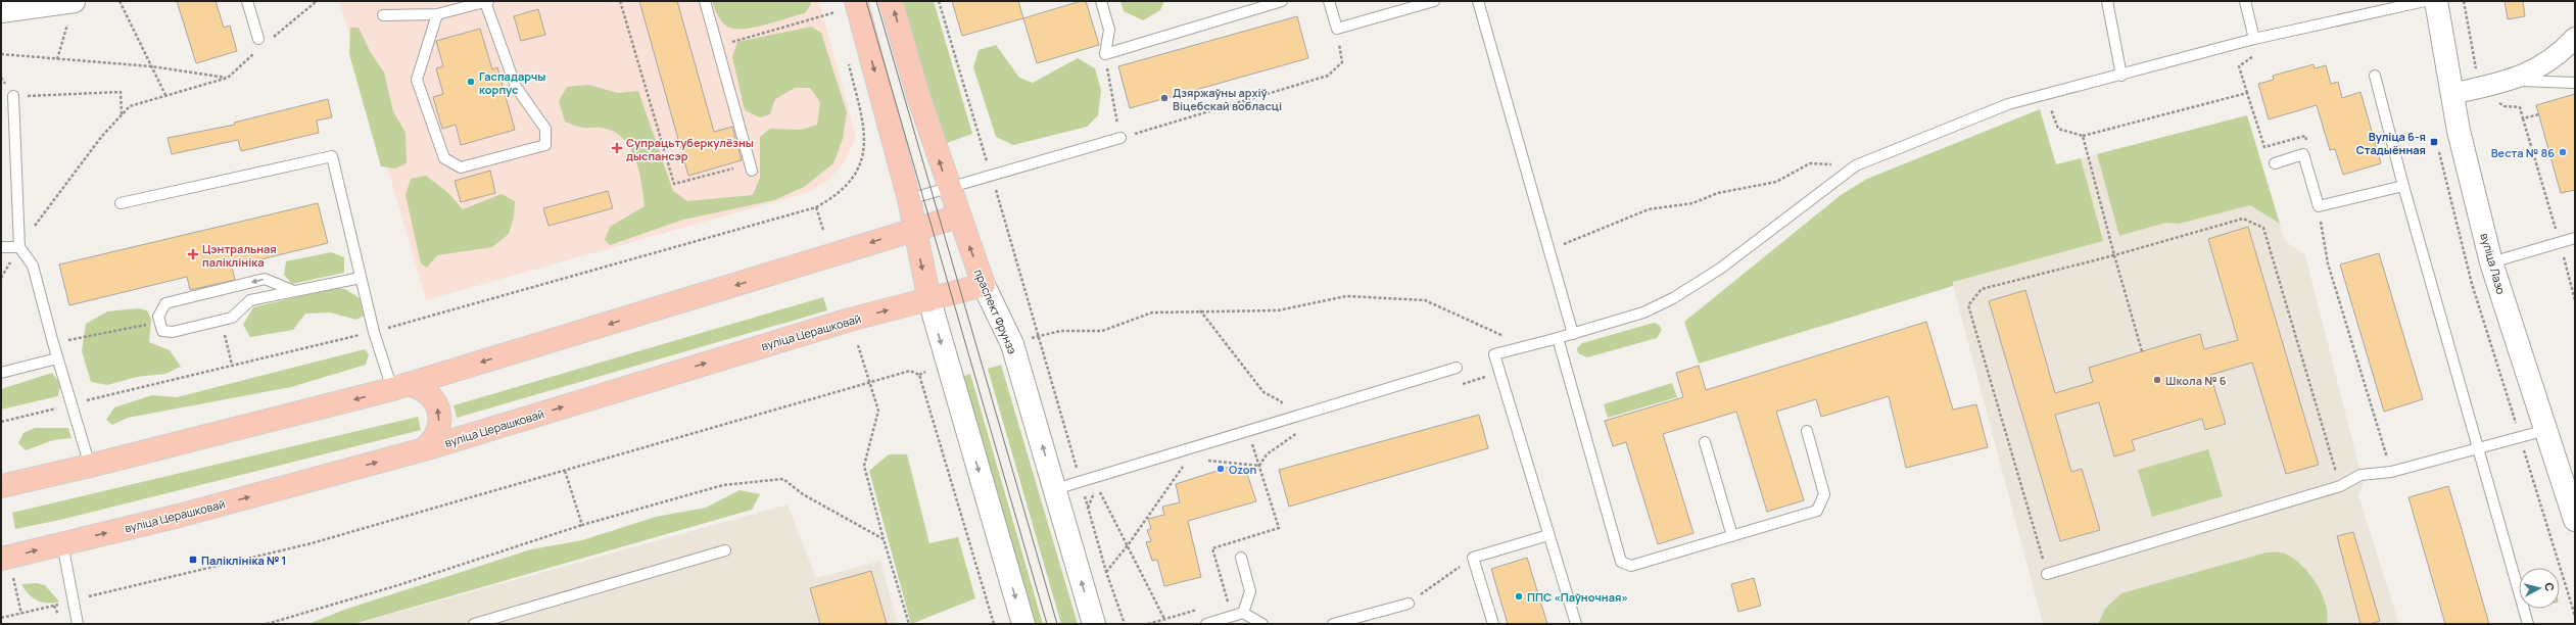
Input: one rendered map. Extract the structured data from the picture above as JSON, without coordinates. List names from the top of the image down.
{
  "streets": {
    "main road": ["вуліца Лазо", "праспект Фрунзэ", "вуліца Церашковай"]
  },
  "crossings": [
    ["праспект Фрунзэ", "вуліца Церашковай"]
  ],
  "places": {
    "other": [
      "Гаспадарчы корпус",
      "Дзяржаўны архіў Віцебскай вобласці",
      "Веста № 86",
      "Школа № 6",
      "Ozon",
      "ППС «Паўночная»"
    ],
    "transit": ["Вуліца 6-я Стадыённая", "Паліклініка № 1"],
    "health": ["Супрацьтуберкулёзны дыспансэр", "Цэнтральная паліклініка"]
  },
  "north": "right"
}
